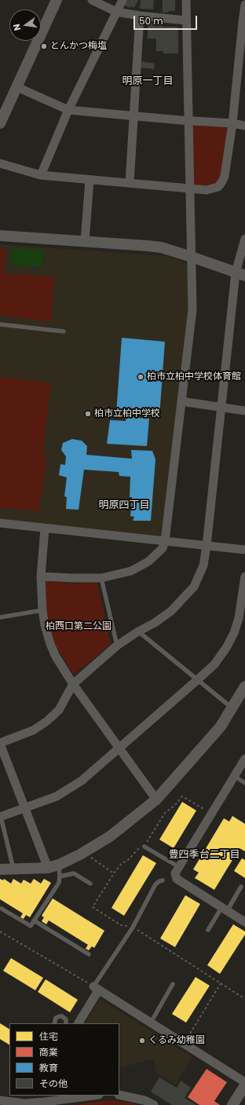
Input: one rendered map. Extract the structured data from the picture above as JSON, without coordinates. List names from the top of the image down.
{
  "districts": ["明原一丁目", "明原四丁目", "豊四季台二丁目"],
  "parks": ["柏西口第二公園"],
  "places": [
    "とんかつ梅塩",
    "柏市立柏中学校体育館",
    "柏市立柏中学校",
    "くるみ幼稚園"
  ],
  "legend": [
    "住宅",
    "商業",
    "教育",
    "その他"
  ],
  "scale_bar": "50 m",
  "north": "left"
}
